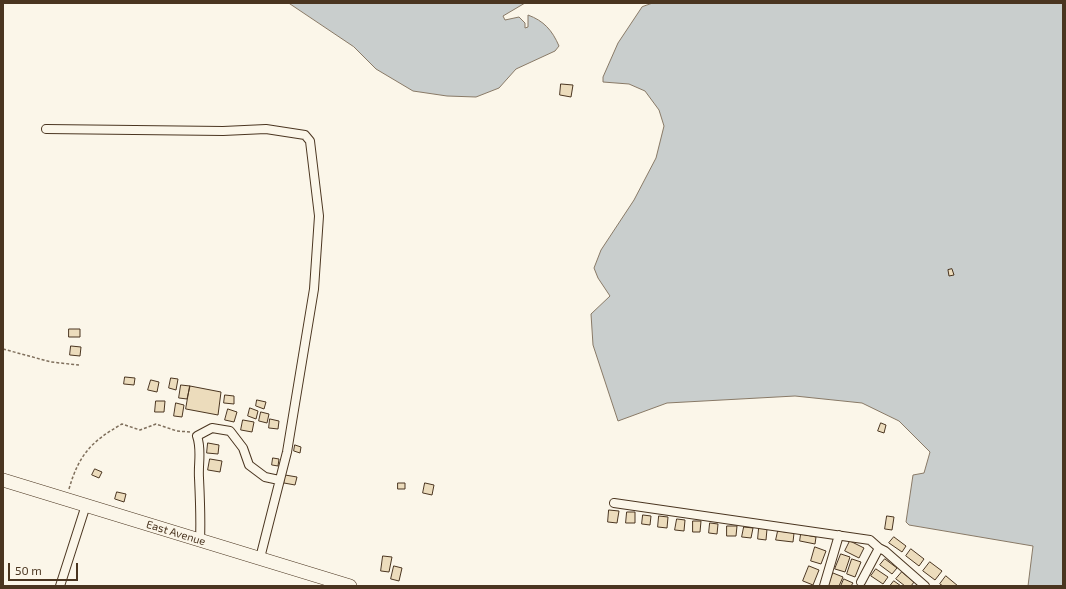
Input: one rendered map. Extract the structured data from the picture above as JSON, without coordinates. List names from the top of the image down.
{
  "streets": {
    "main road": ["East Avenue"]
  },
  "scale_bar": "50 m"
}
